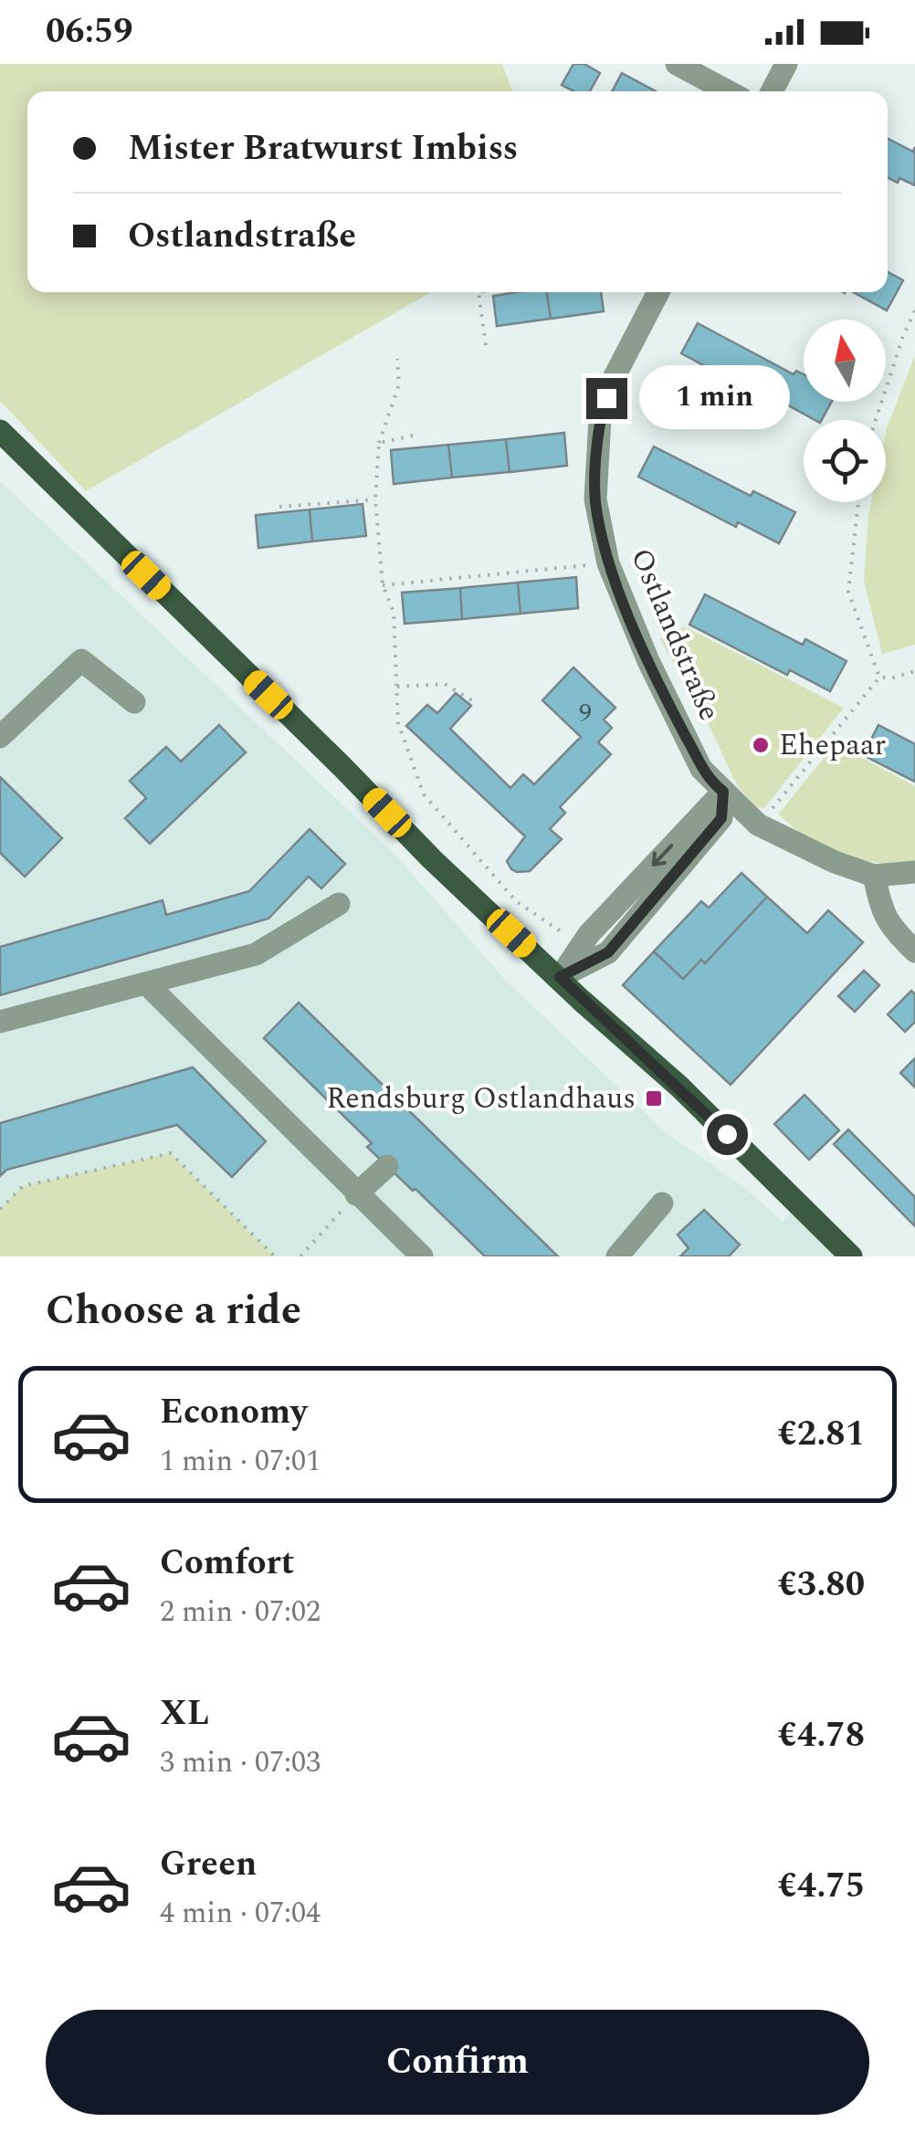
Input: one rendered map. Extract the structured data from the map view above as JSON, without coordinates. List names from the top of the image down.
{
  "streets": {
    "street": ["Ostlandstraße"]
  },
  "places": {
    "other": ["Ehepaar"],
    "transit": ["Rendsburg Ostlandhaus"]
  },
  "house_numbers": ["9"],
  "north": "top",
  "page": {
    "status": "06:59",
    "banner": ["Mister Bratwurst Imbiss", "Ostlandstraße"],
    "bubble": "1 min",
    "heading": "Choose a ride",
    "list": [
      {
        "name": "Economy",
        "note": "1 min · 07:01",
        "value": "€2.81"
      },
      {
        "name": "Comfort",
        "note": "2 min · 07:02",
        "value": "€3.80"
      },
      {
        "name": "XL",
        "note": "3 min · 07:03",
        "value": "€4.78"
      },
      {
        "name": "Green",
        "note": "4 min · 07:04",
        "value": "€4.75"
      }
    ],
    "buttons": "Confirm"
  }
}
